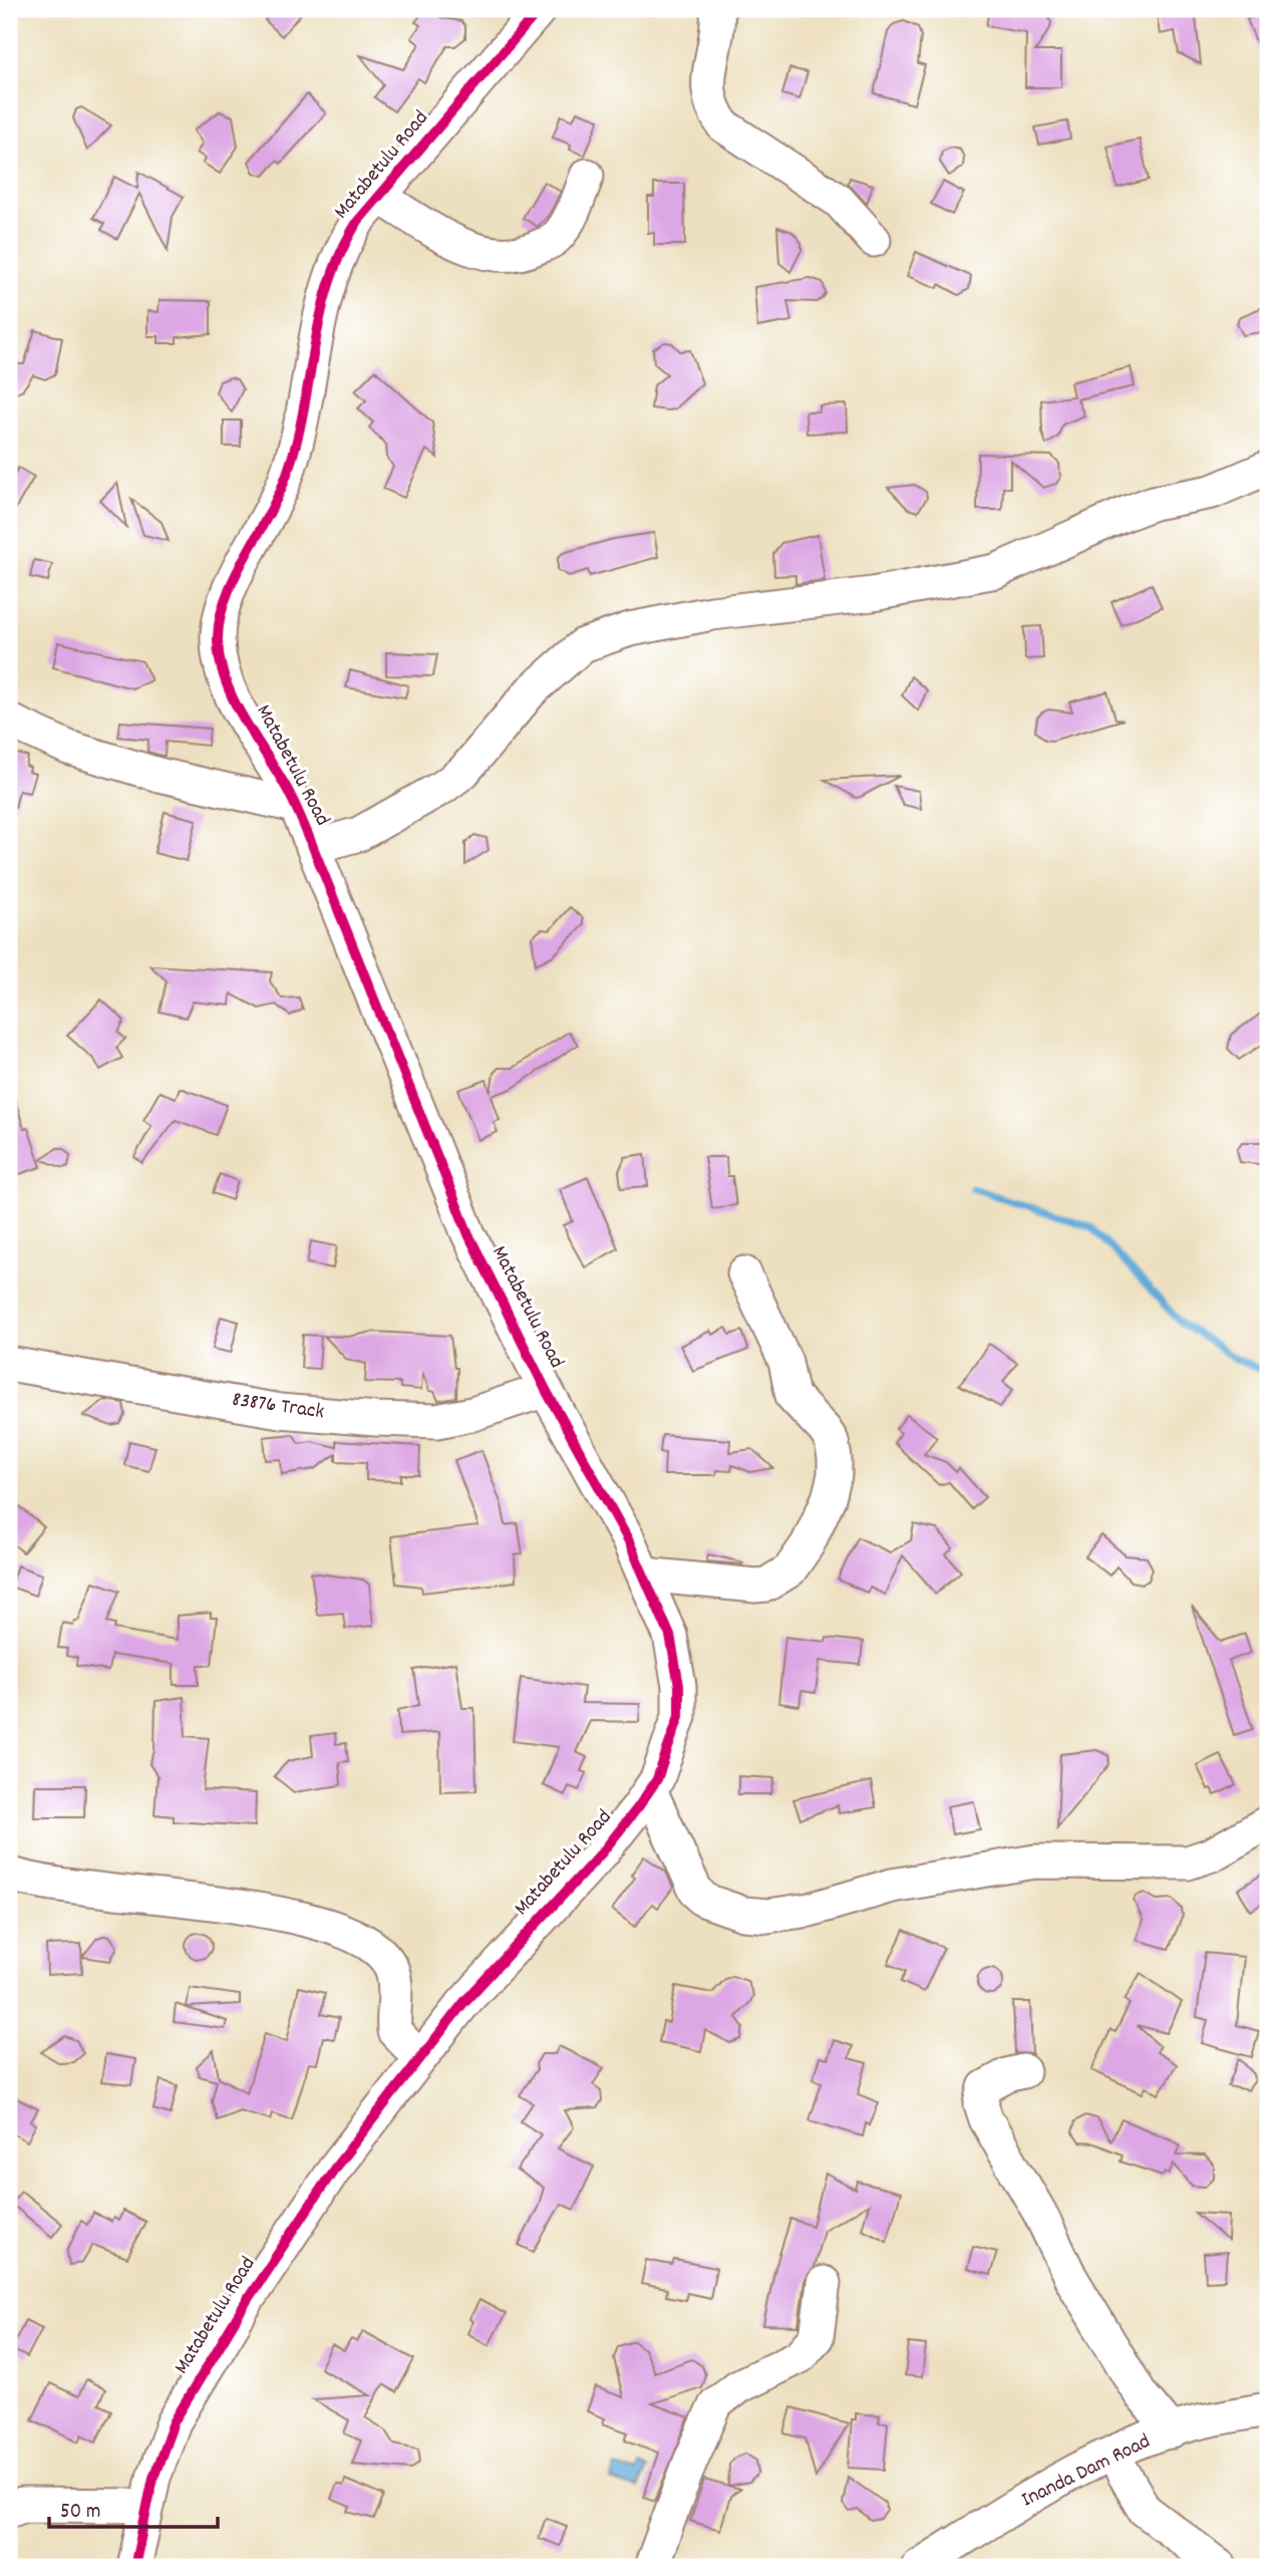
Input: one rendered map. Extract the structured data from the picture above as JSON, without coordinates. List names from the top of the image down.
{
  "streets": {
    "street": ["Matabetulu Road", "83876 Track", "Inanda Dam Road"]
  },
  "crossings": [
    ["Matabetulu Road", "83876 Track"]
  ],
  "scale_bar": "50 m"
}
